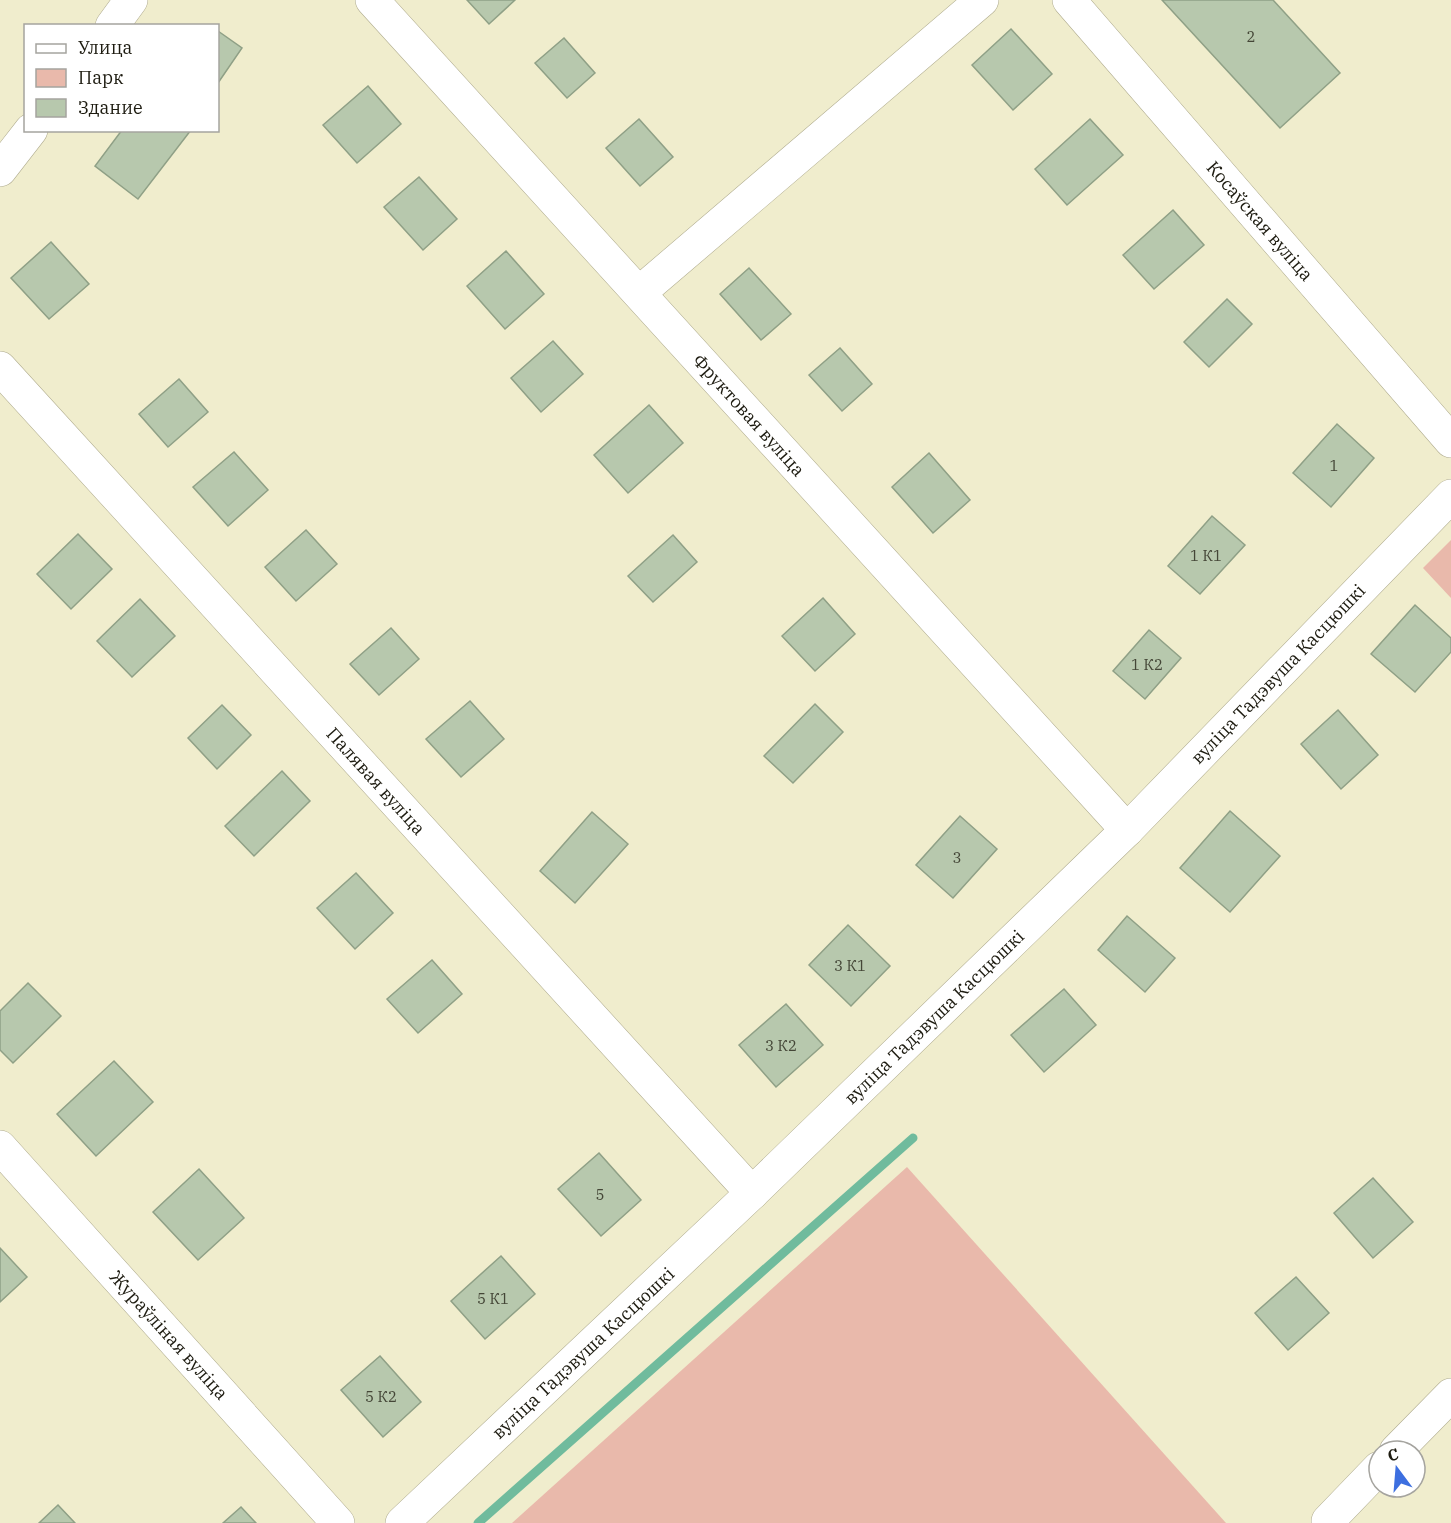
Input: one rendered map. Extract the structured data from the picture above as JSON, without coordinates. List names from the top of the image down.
{
  "streets": {
    "street": [
      "Косаўская вуліца",
      "Фруктовая вуліца",
      "вуліца Тадэвуша Касцюшкі",
      "Палявая вуліца",
      "Жураўліная вуліца"
    ]
  },
  "crossings": [
    ["Фруктовая вуліца", "вуліца Тадэвуша Касцюшкі"],
    ["вуліца Тадэвуша Касцюшкі", "Палявая вуліца"]
  ],
  "house_numbers": [
    "2",
    "1",
    "1 К1",
    "1 К2",
    "3",
    "3 К1",
    "3 К2",
    "5",
    "5 К1",
    "5 К2"
  ],
  "legend": ["Улица", "Парк", "Здание"],
  "north": "top"
}
